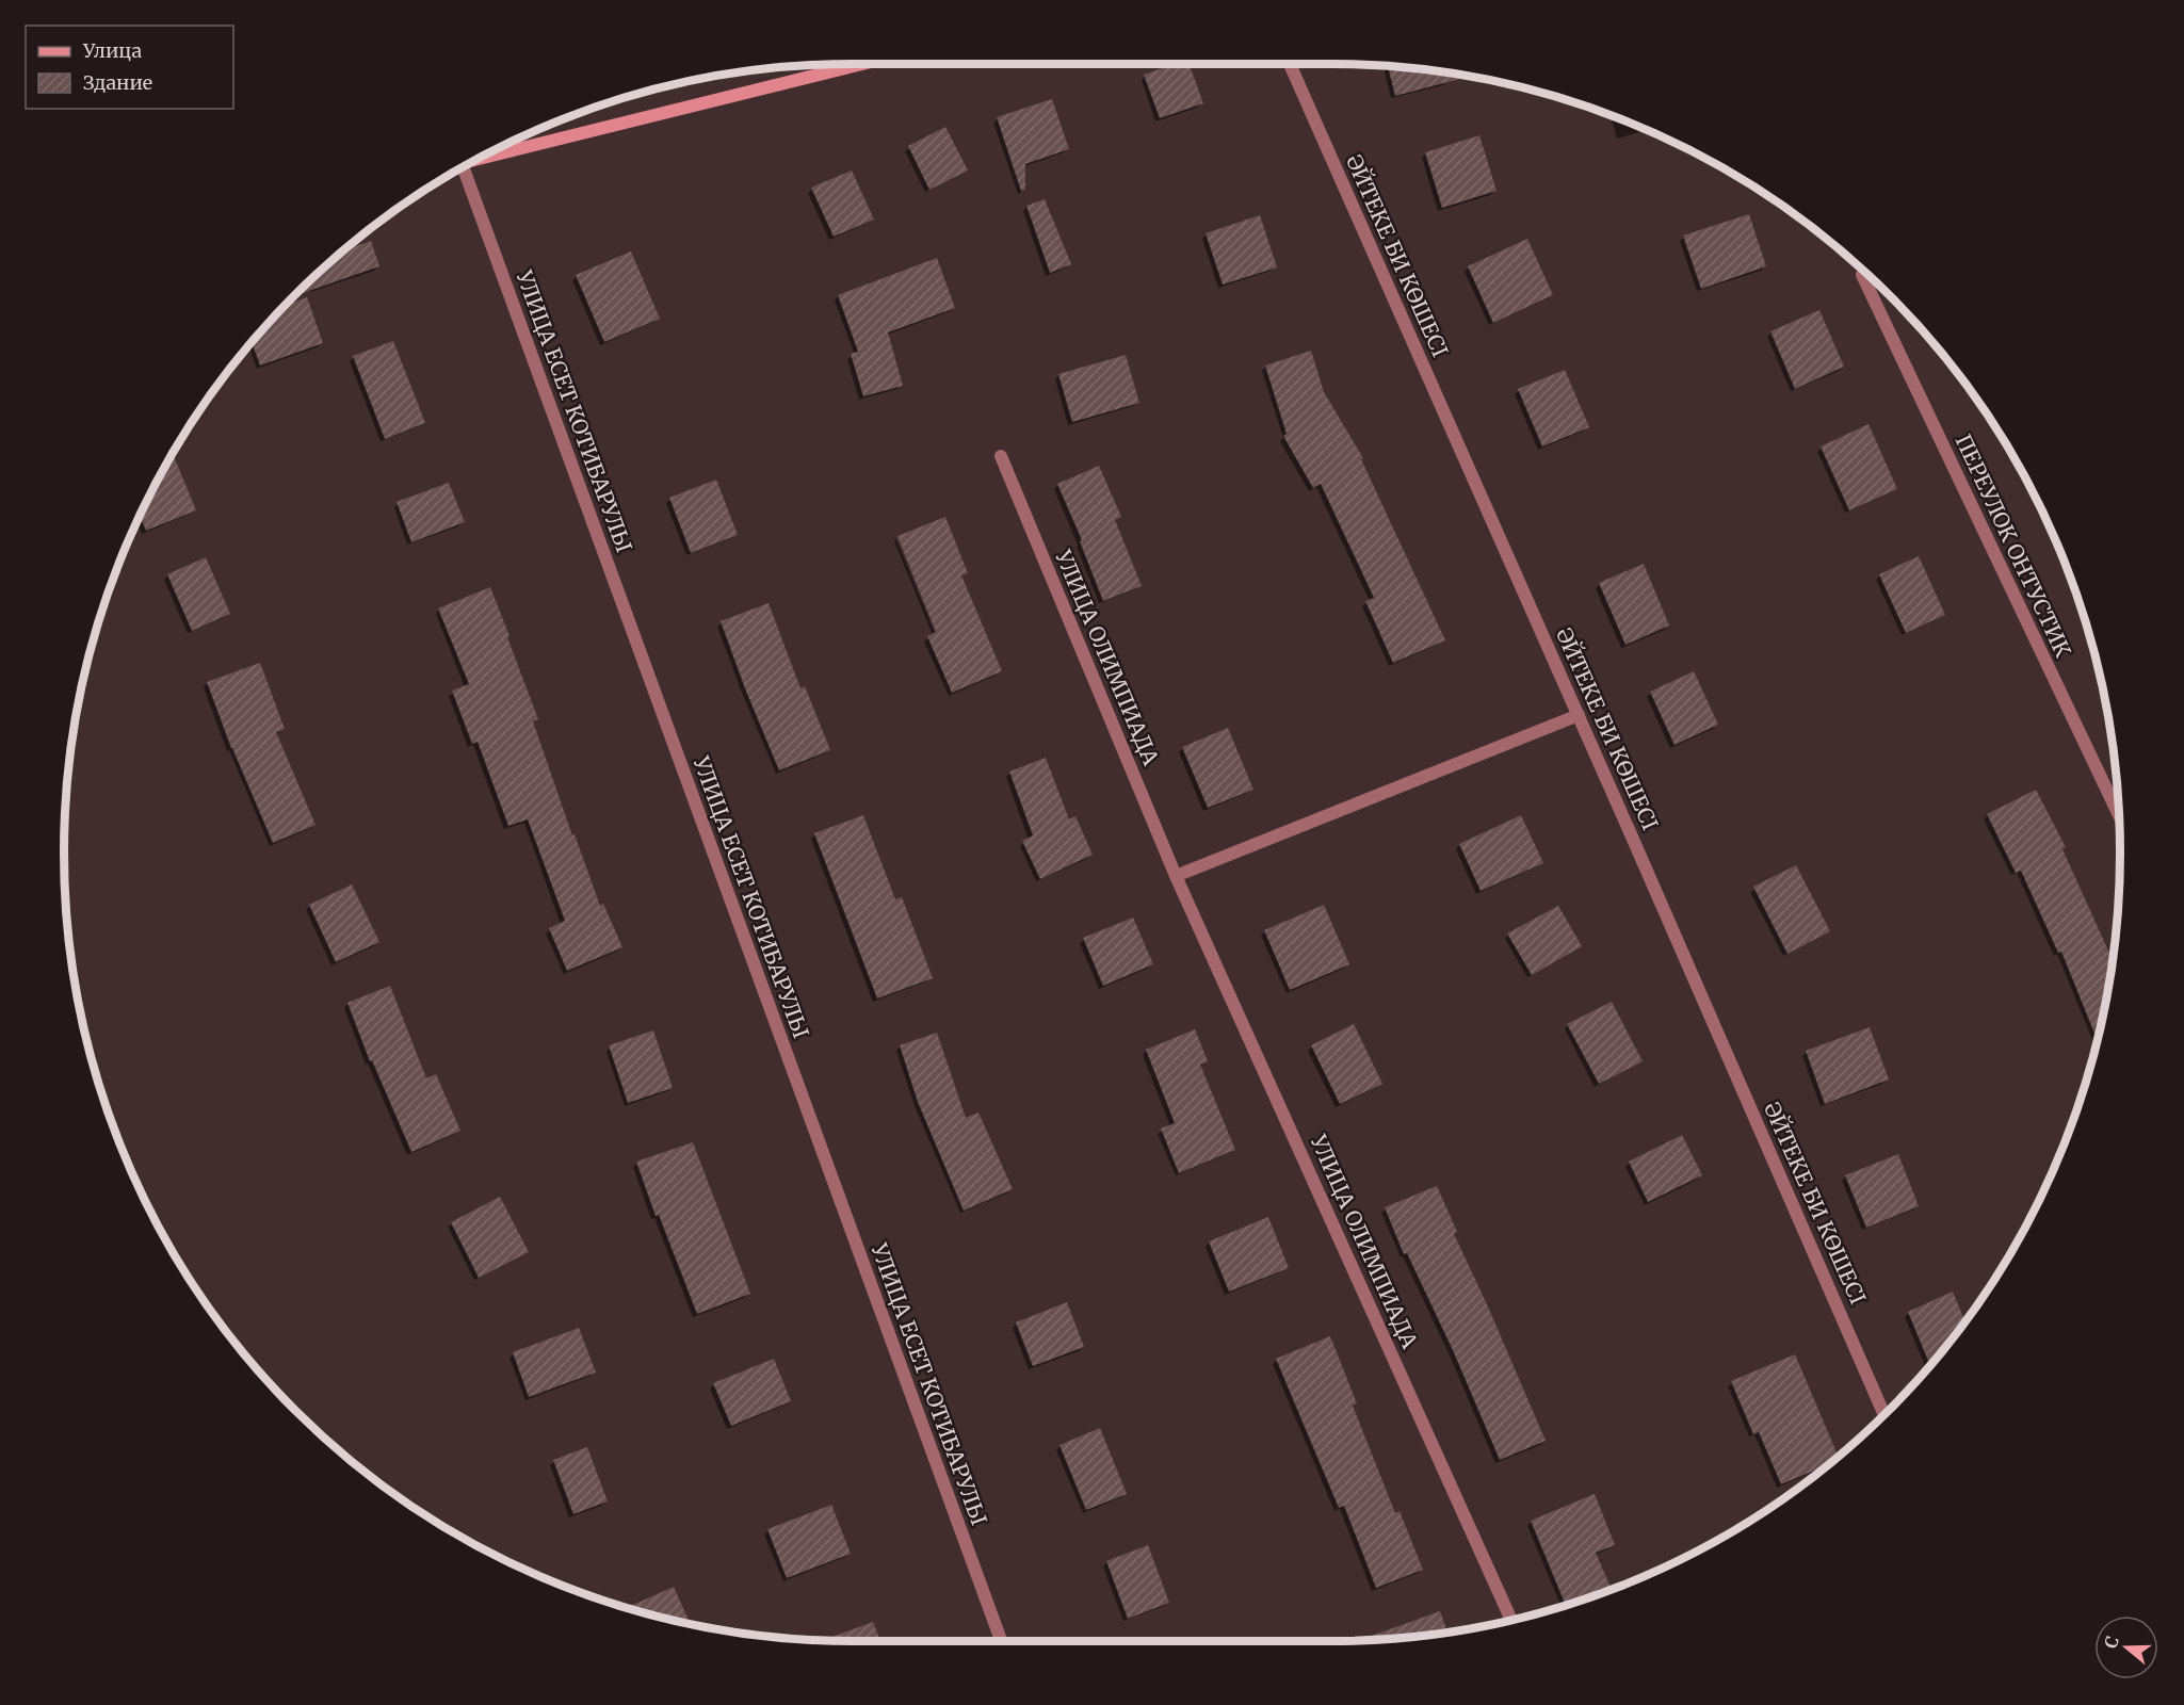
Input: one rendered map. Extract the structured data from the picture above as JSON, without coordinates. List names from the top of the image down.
{
  "streets": {
    "street": [
      "ӘЙТЕКЕ БИ КӨШЕСІ",
      "УЛИЦА ЕСЕТ КОТИБАРУЛЫ",
      "ПЕРЕУЛОК ОНТУСТИК",
      "УЛИЦА ОЛИМПИАДА"
    ]
  },
  "legend": ["Улица", "Здание"],
  "north": "left"
}
